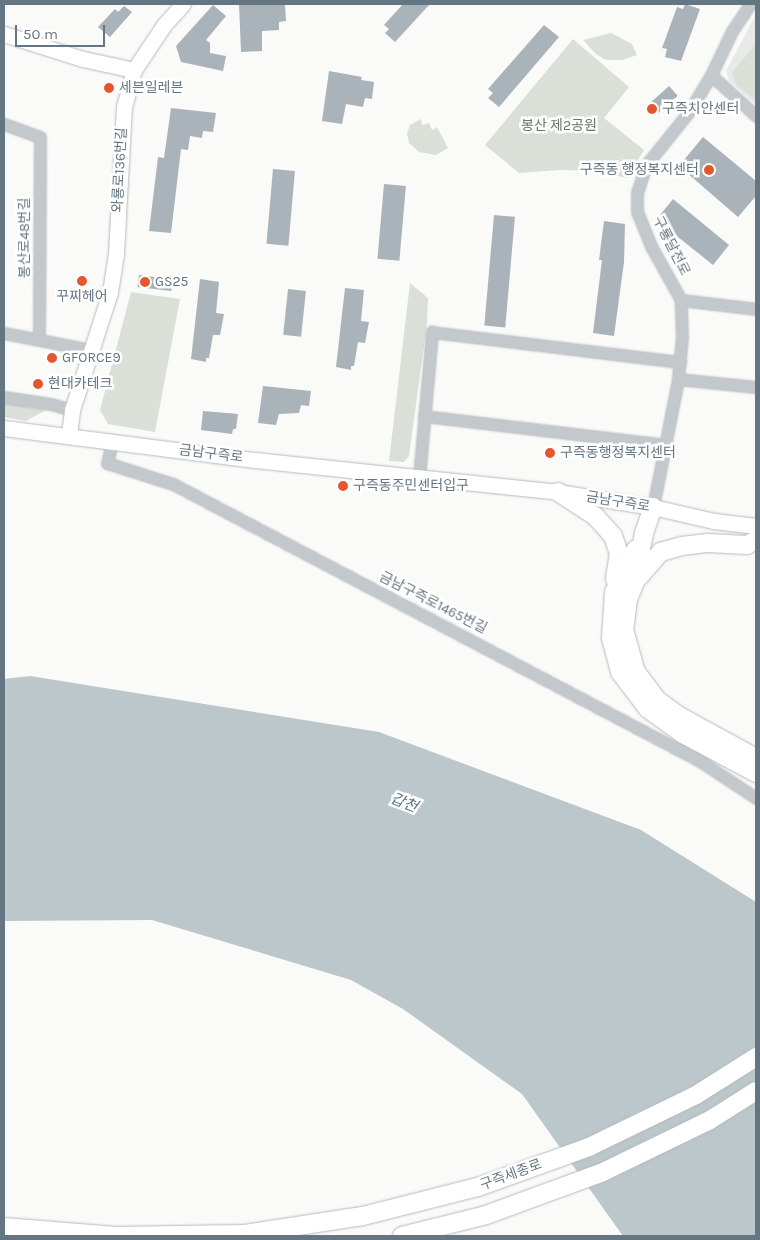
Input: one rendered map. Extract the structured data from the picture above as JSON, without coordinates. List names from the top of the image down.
{
  "streets": {
    "highway": ["구즉세종로"],
    "main road": ["와룡로136번길", "금남구즉로"],
    "street": ["봉산로48번길", "구룡달전로", "금남구즉로1465번길"]
  },
  "crossings": [
    ["와룡로136번길", "금남구즉로"],
    ["구룡달전로", "금남구즉로"],
    ["금남구즉로", "금남구즉로1465번길"]
  ],
  "water": ["갑천"],
  "parks": ["봉산 제2공원"],
  "places": [
    "세븐일레븐",
    "구즉치안센터",
    "구즉동 행정복지센터",
    "꾸찌헤어",
    "GS25",
    "GFORCE9",
    "현대카테크",
    "구즉동행정복지센터",
    "구즉동주민센터입구"
  ],
  "scale_bar": "50 m"
}
